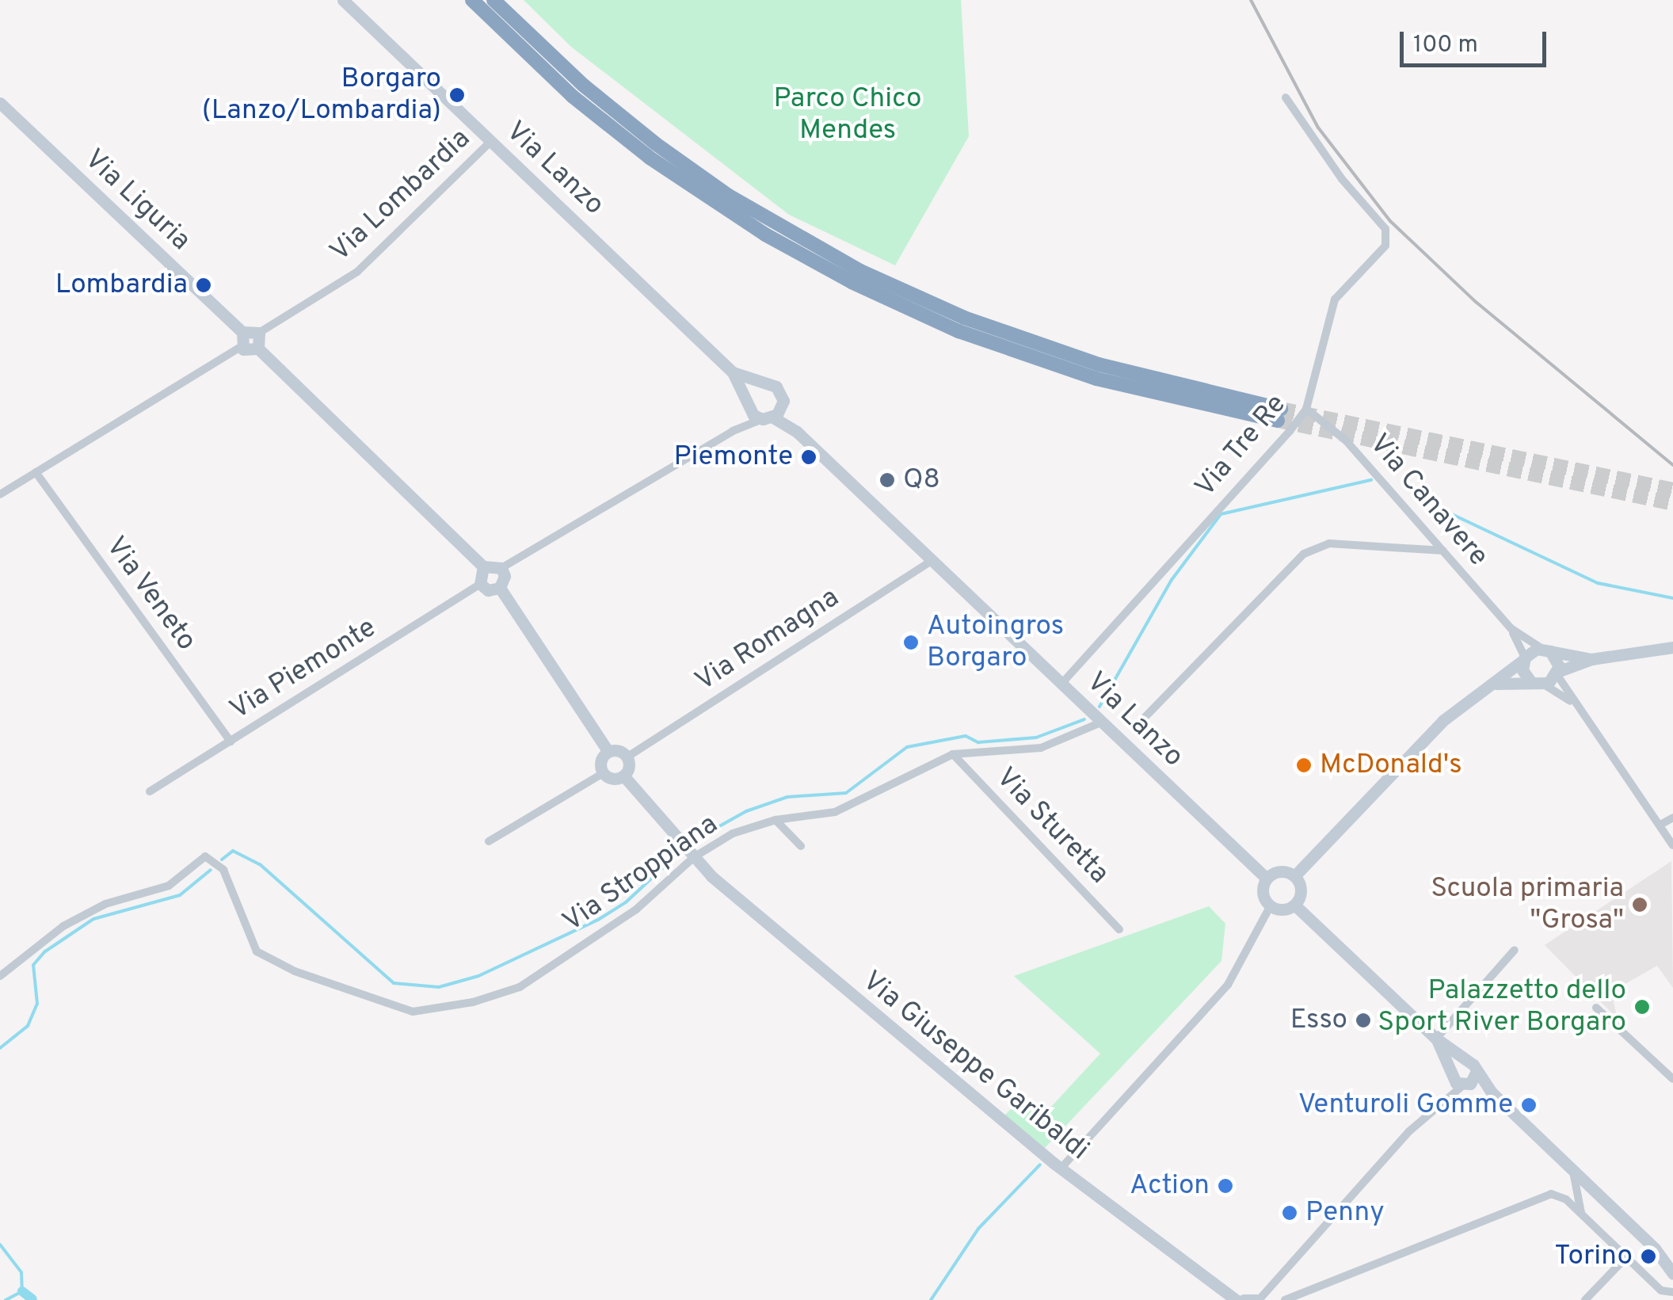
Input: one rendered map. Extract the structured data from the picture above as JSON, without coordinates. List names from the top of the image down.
{
  "streets": {
    "street": [
      "Via Lanzo",
      "Via Lombardia",
      "Via Liguria",
      "Via Tre Re",
      "Via Canavere",
      "Via Veneto",
      "Via Romagna",
      "Via Piemonte",
      "Via Sturetta",
      "Via Stroppiana",
      "Via Giuseppe Garibaldi"
    ]
  },
  "crossings": [
    ["Via Lanzo", "Via Lombardia"],
    ["Via Lanzo", "Via Tre Re"],
    ["Via Lanzo", "Via Romagna"],
    ["Via Lanzo", "Via Stroppiana"],
    ["Via Tre Re", "Via Canavere"],
    ["Via Veneto", "Via Piemonte"],
    ["Via Sturetta", "Via Stroppiana"],
    ["Via Stroppiana", "Via Giuseppe Garibaldi"]
  ],
  "parks": ["Parco Chico Mendes"],
  "places": [
    "Borgaro (Lanzo/Lombardia)",
    "Lombardia",
    "Piemonte",
    "Q8",
    "Autoingros Borgaro",
    "McDonald's",
    "Scuola primaria \"Grosa\"",
    "Palazzetto dello Sport River Borgaro",
    "Esso",
    "Venturoli Gomme",
    "Action",
    "Penny",
    "Torino"
  ],
  "scale_bar": "100 m"
}
